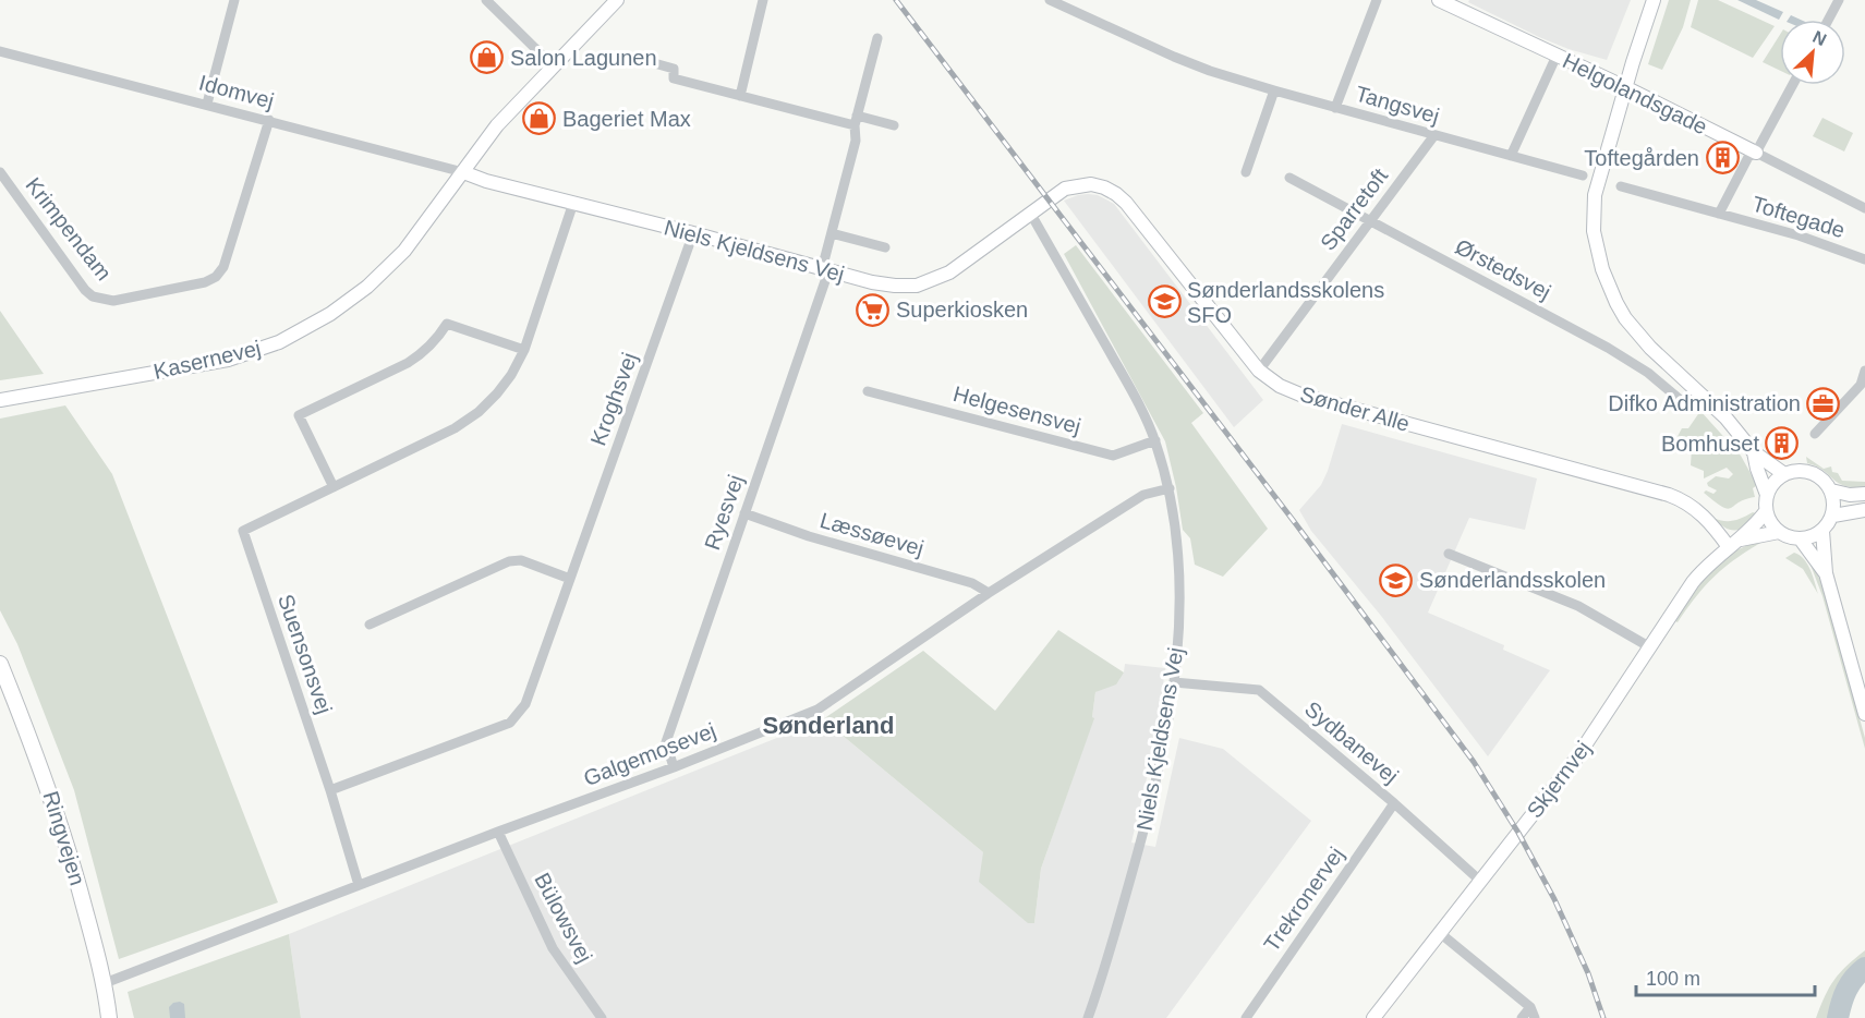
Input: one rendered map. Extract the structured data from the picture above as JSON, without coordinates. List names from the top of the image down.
{
  "streets": {
    "main road": ["Ringvejen"],
    "street": [
      "Idomvej",
      "Helgolandsgade",
      "Tangsvej",
      "Sparretoft",
      "Toftegade",
      "Krimpendam",
      "Niels Kjeldsens Vej",
      "Ørstedsvej",
      "Kasernevej",
      "Kroghsvej",
      "Sønder Alle",
      "Helgesensvej",
      "Ryesvej",
      "Læssøevej",
      "Suensonsvej",
      "Sydbanevej",
      "Galgemosevej",
      "Skjernvej",
      "Trekronervej",
      "Bülowsvej"
    ]
  },
  "crossings": [
    ["Idomvej", "Krimpendam"],
    ["Idomvej", "Niels Kjeldsens Vej"],
    ["Idomvej", "Kasernevej"],
    ["Tangsvej", "Sparretoft"],
    ["Sparretoft", "Ørstedsvej"],
    ["Sparretoft", "Sønder Alle"],
    ["Niels Kjeldsens Vej", "Kasernevej"],
    ["Niels Kjeldsens Vej", "Kroghsvej"],
    ["Niels Kjeldsens Vej", "Sønder Alle"],
    ["Niels Kjeldsens Vej", "Helgesensvej"],
    ["Niels Kjeldsens Vej", "Ryesvej"],
    ["Niels Kjeldsens Vej", "Suensonsvej"],
    ["Niels Kjeldsens Vej", "Sydbanevej"],
    ["Niels Kjeldsens Vej", "Galgemosevej"],
    ["Kroghsvej", "Suensonsvej"],
    ["Sønder Alle", "Skjernvej"],
    ["Ryesvej", "Læssøevej"],
    ["Ryesvej", "Galgemosevej"],
    ["Læssøevej", "Galgemosevej"],
    ["Suensonsvej", "Galgemosevej"],
    ["Sydbanevej", "Skjernvej"],
    ["Sydbanevej", "Trekronervej"],
    ["Galgemosevej", "Ringvejen"],
    ["Galgemosevej", "Bülowsvej"]
  ],
  "districts": ["Sønderland"],
  "places": {
    "shop": ["Salon Lagunen", "Bageriet Max"],
    "building": ["Toftegården", "Bomhuset"],
    "school or university": ["Sønderlandsskolens SFO", "Sønderlandsskolen"],
    "supermarket": ["Superkiosken"],
    "office": ["Difko Administration"]
  },
  "scale_bar": "100 m",
  "north": "top right"
}
